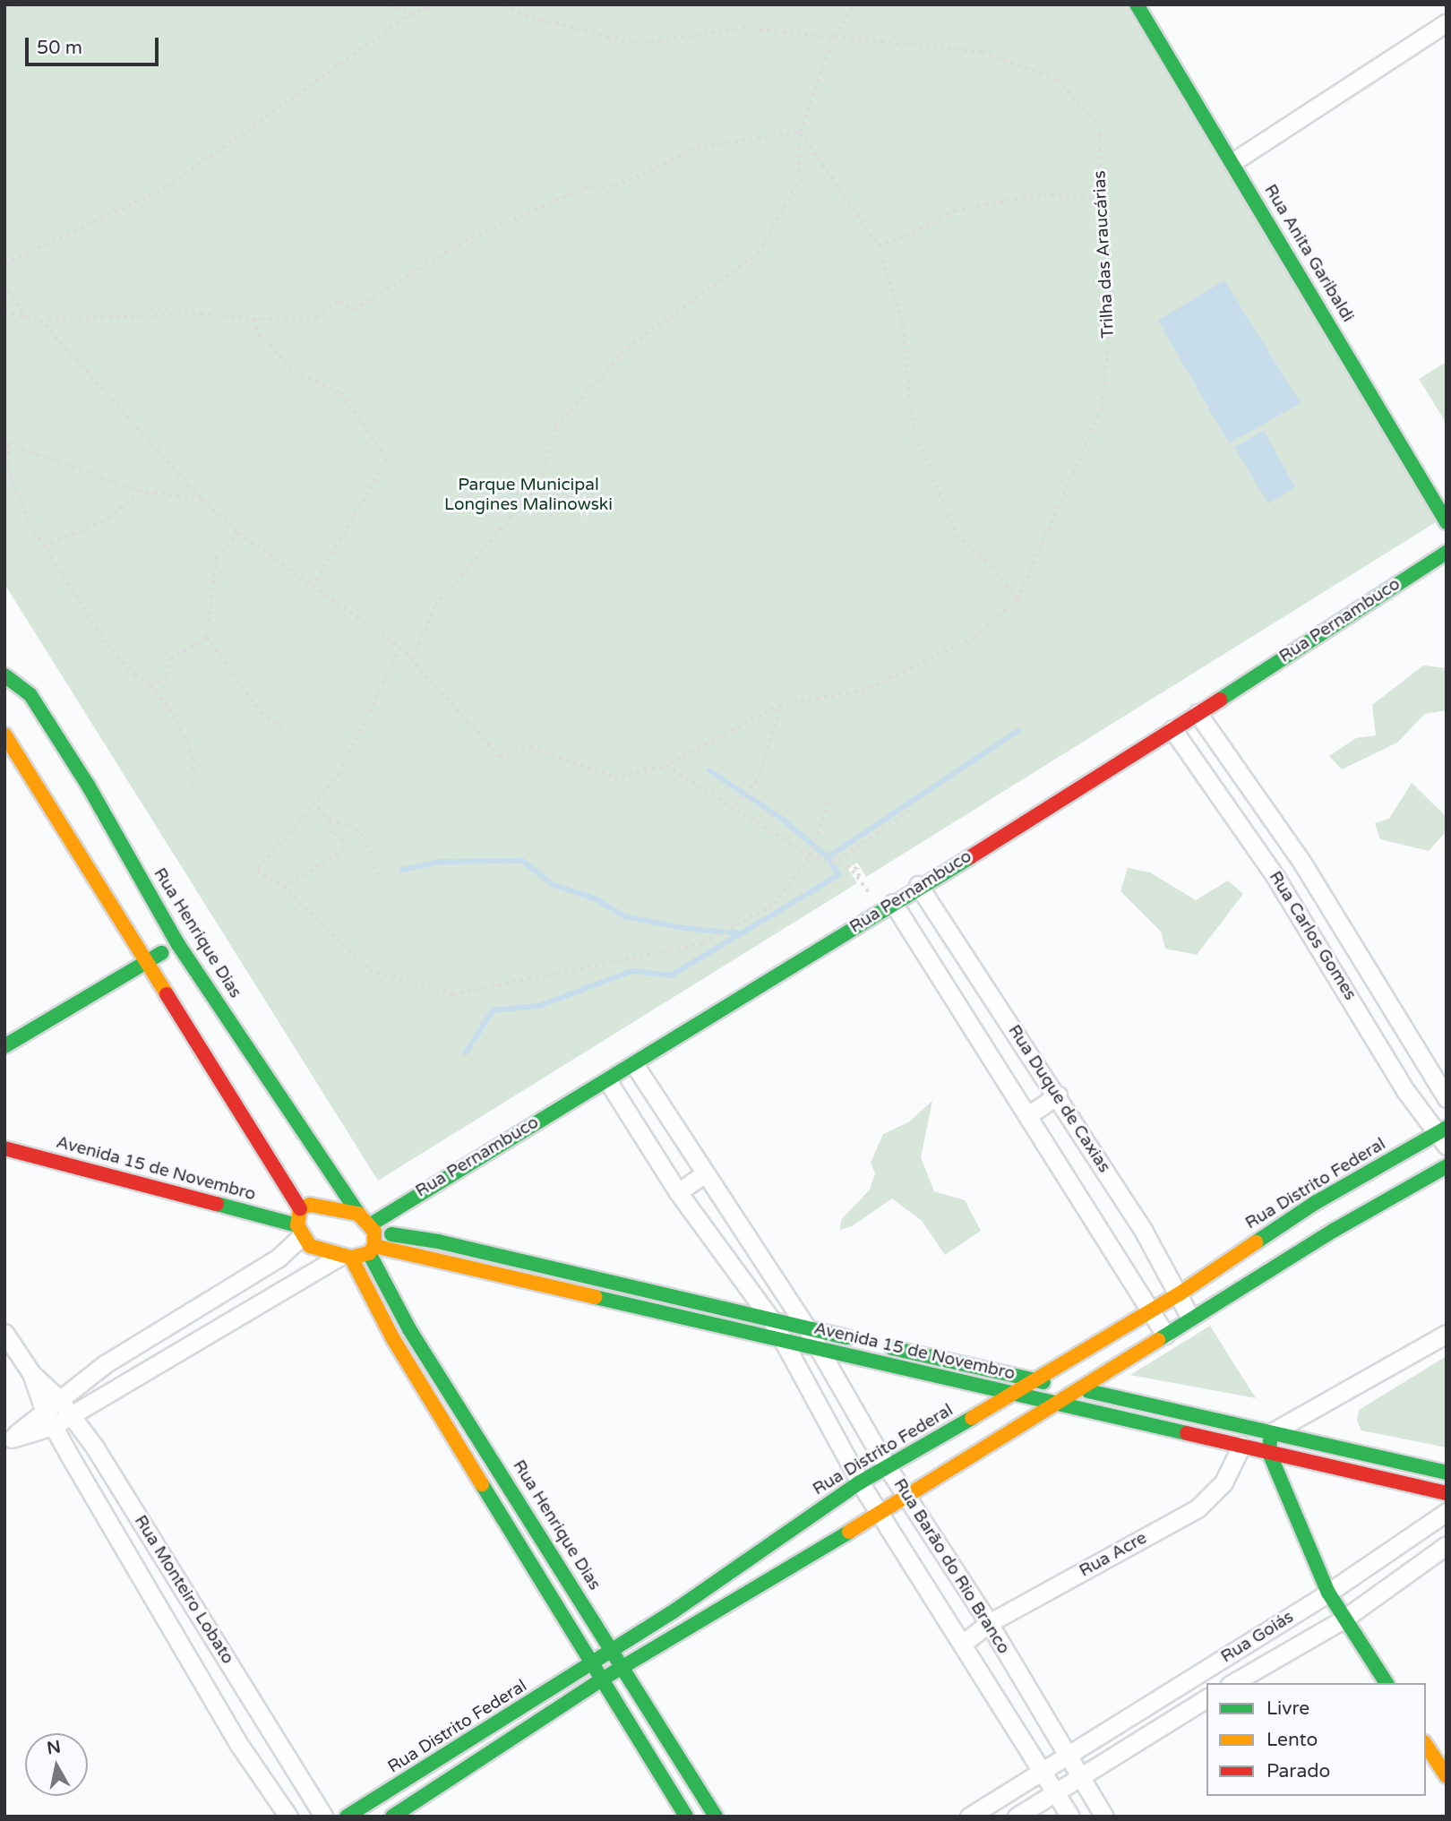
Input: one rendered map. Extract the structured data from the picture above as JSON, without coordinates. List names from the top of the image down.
{
  "streets": {
    "street": [
      "Rua Anita Garibaldi",
      "Rua Pernambuco",
      "Rua Henrique Dias",
      "Rua Carlos Gomes",
      "Rua Duque de Caxias",
      "Avenida 15 de Novembro",
      "Rua Distrito Federal",
      "Rua Acre",
      "Rua Barão do Rio Branco",
      "Rua Monteiro Lobato",
      "Rua Goiás"
    ],
    "path": ["Trilha das Araucárias"]
  },
  "crossings": [
    ["Rua Pernambuco", "Rua Henrique Dias"],
    ["Rua Pernambuco", "Rua Carlos Gomes"],
    ["Rua Pernambuco", "Rua Duque de Caxias"],
    ["Rua Pernambuco", "Avenida 15 de Novembro"],
    ["Rua Pernambuco", "Rua Barão do Rio Branco"],
    ["Rua Henrique Dias", "Avenida 15 de Novembro"],
    ["Rua Henrique Dias", "Rua Distrito Federal"],
    ["Rua Carlos Gomes", "Rua Distrito Federal"],
    ["Rua Duque de Caxias", "Rua Distrito Federal"],
    ["Avenida 15 de Novembro", "Rua Distrito Federal"],
    ["Avenida 15 de Novembro", "Rua Acre"],
    ["Avenida 15 de Novembro", "Rua Barão do Rio Branco"],
    ["Rua Distrito Federal", "Rua Barão do Rio Branco"],
    ["Rua Acre", "Rua Barão do Rio Branco"],
    ["Rua Barão do Rio Branco", "Rua Goiás"]
  ],
  "parks": ["Parque Municipal Longines Malinowski"],
  "legend": ["Livre", "Lento", "Parado"],
  "scale_bar": "50 m",
  "north": "top"
}
